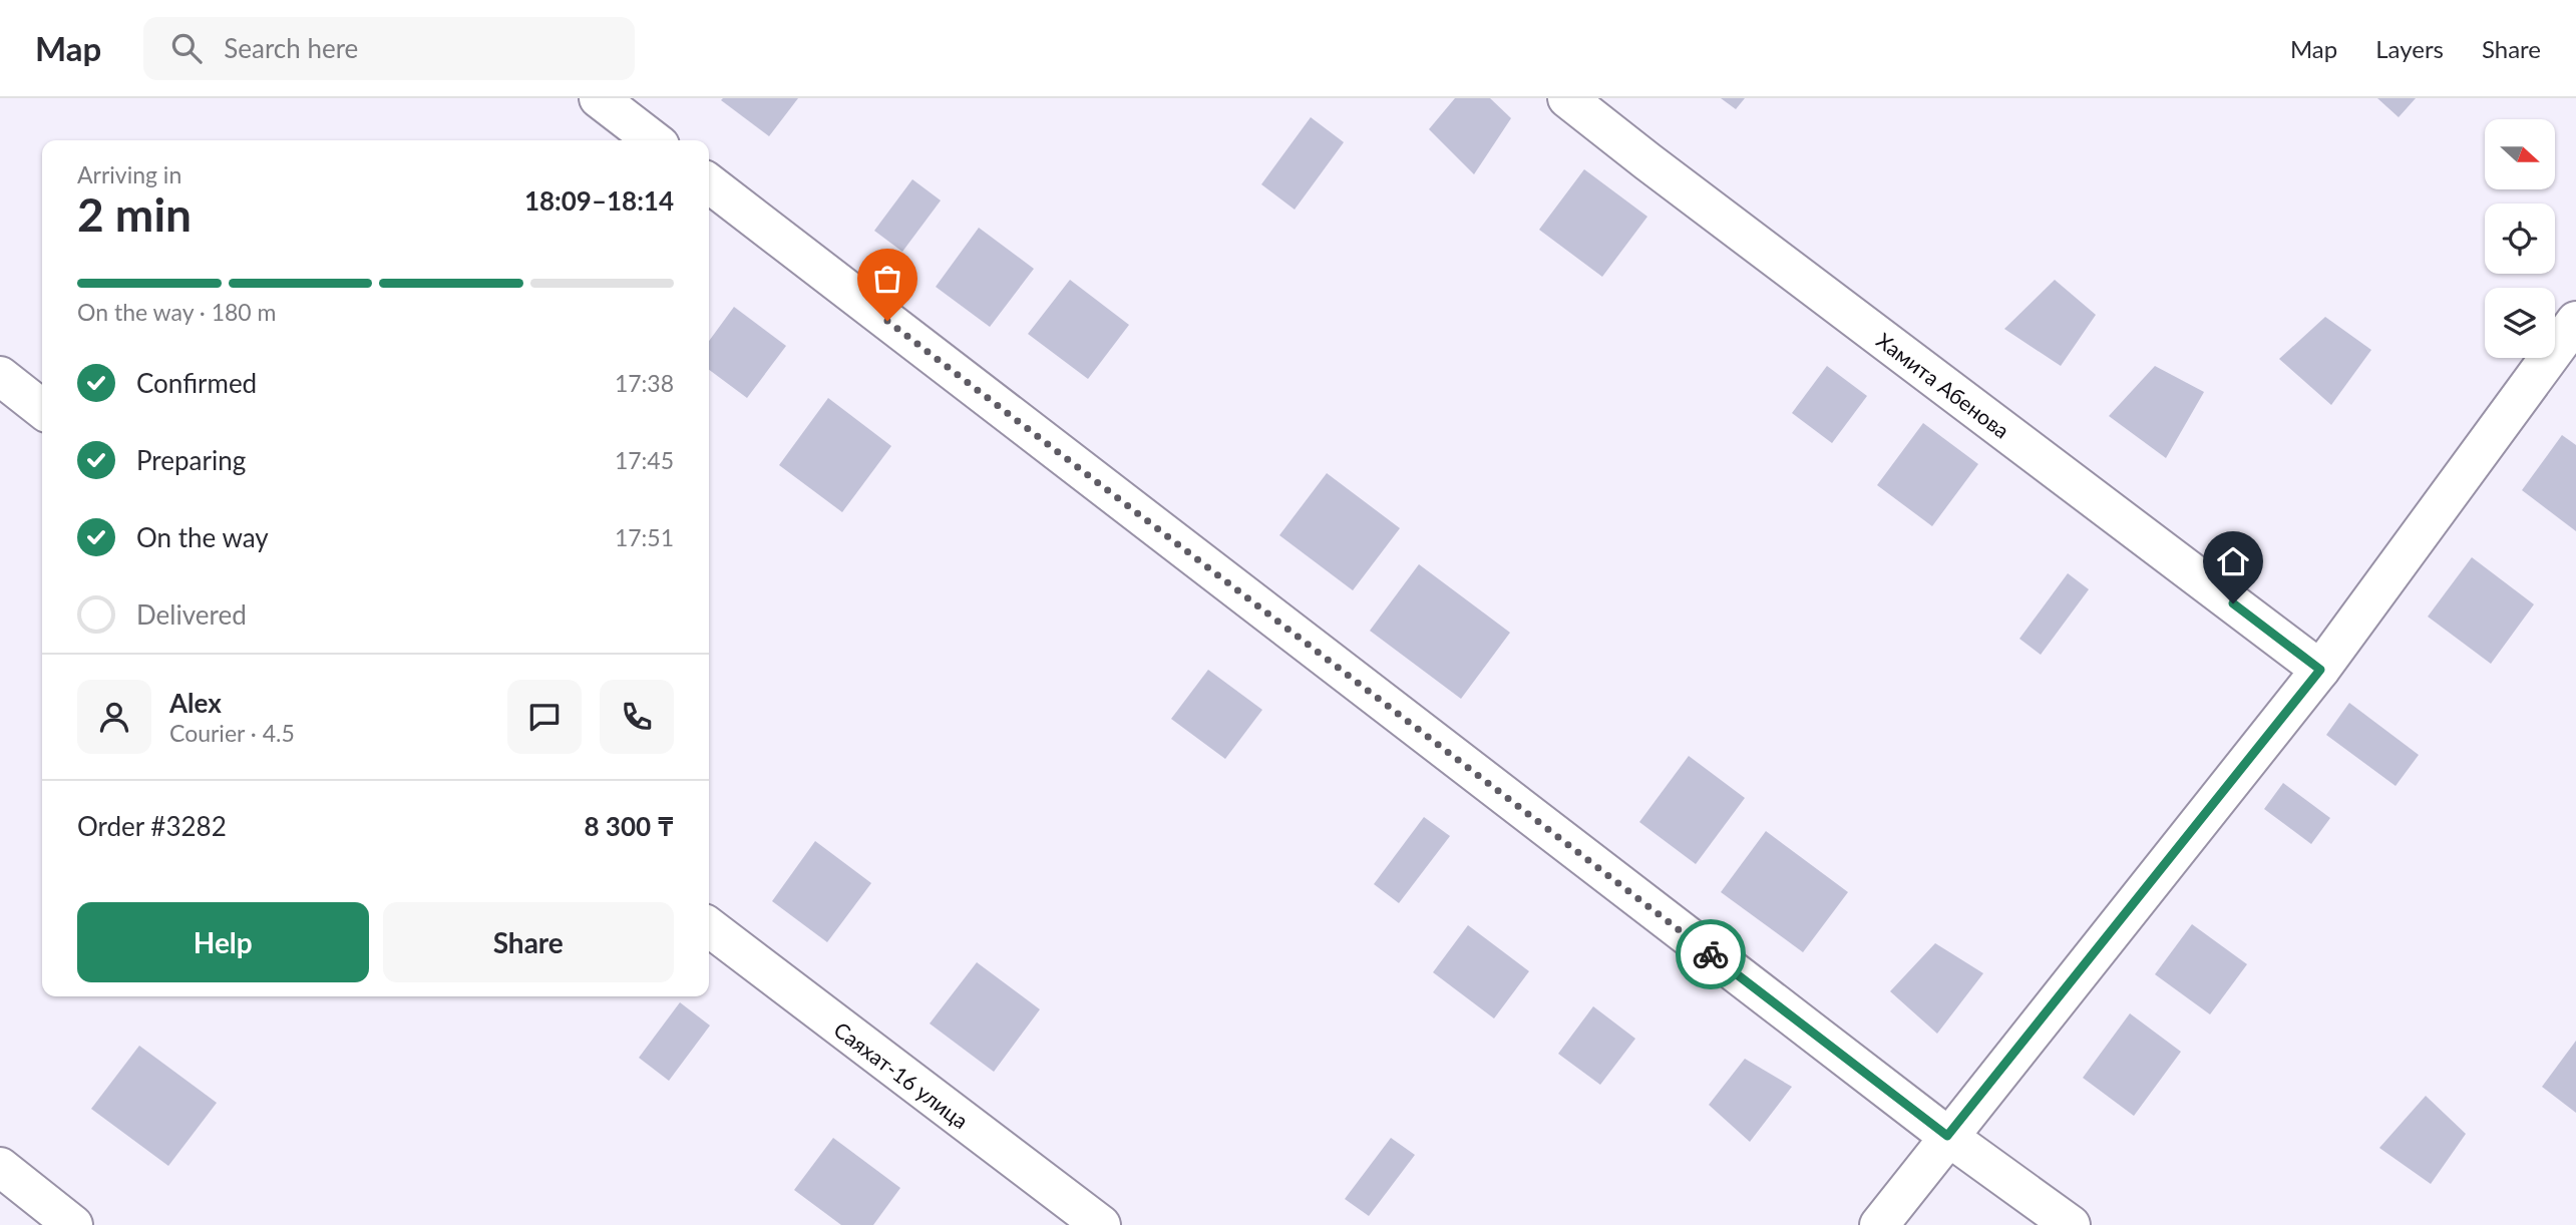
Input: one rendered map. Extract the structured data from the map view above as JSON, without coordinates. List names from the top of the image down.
{
  "streets": {
    "street": ["Хамита Абенова", "Саяхат-16 улица"]
  },
  "north": "right",
  "page": {
    "header": "Map",
    "search": "Search here",
    "nav": ["Map", "Layers", "Share"],
    "heading": ["2 min", "Arriving in", "18:09–18:14"],
    "panel": [
      "Alex",
      "Courier · 4.5",
      "Order #3282",
      "8 300 ₸"
    ],
    "bar": "On the way · 180 m",
    "list": [
      ["Confirmed", "17:38"],
      ["Preparing", "17:45"],
      ["On the way", "17:51"],
      "Delivered"
    ],
    "buttons": ["Help", "Share"]
  }
}
